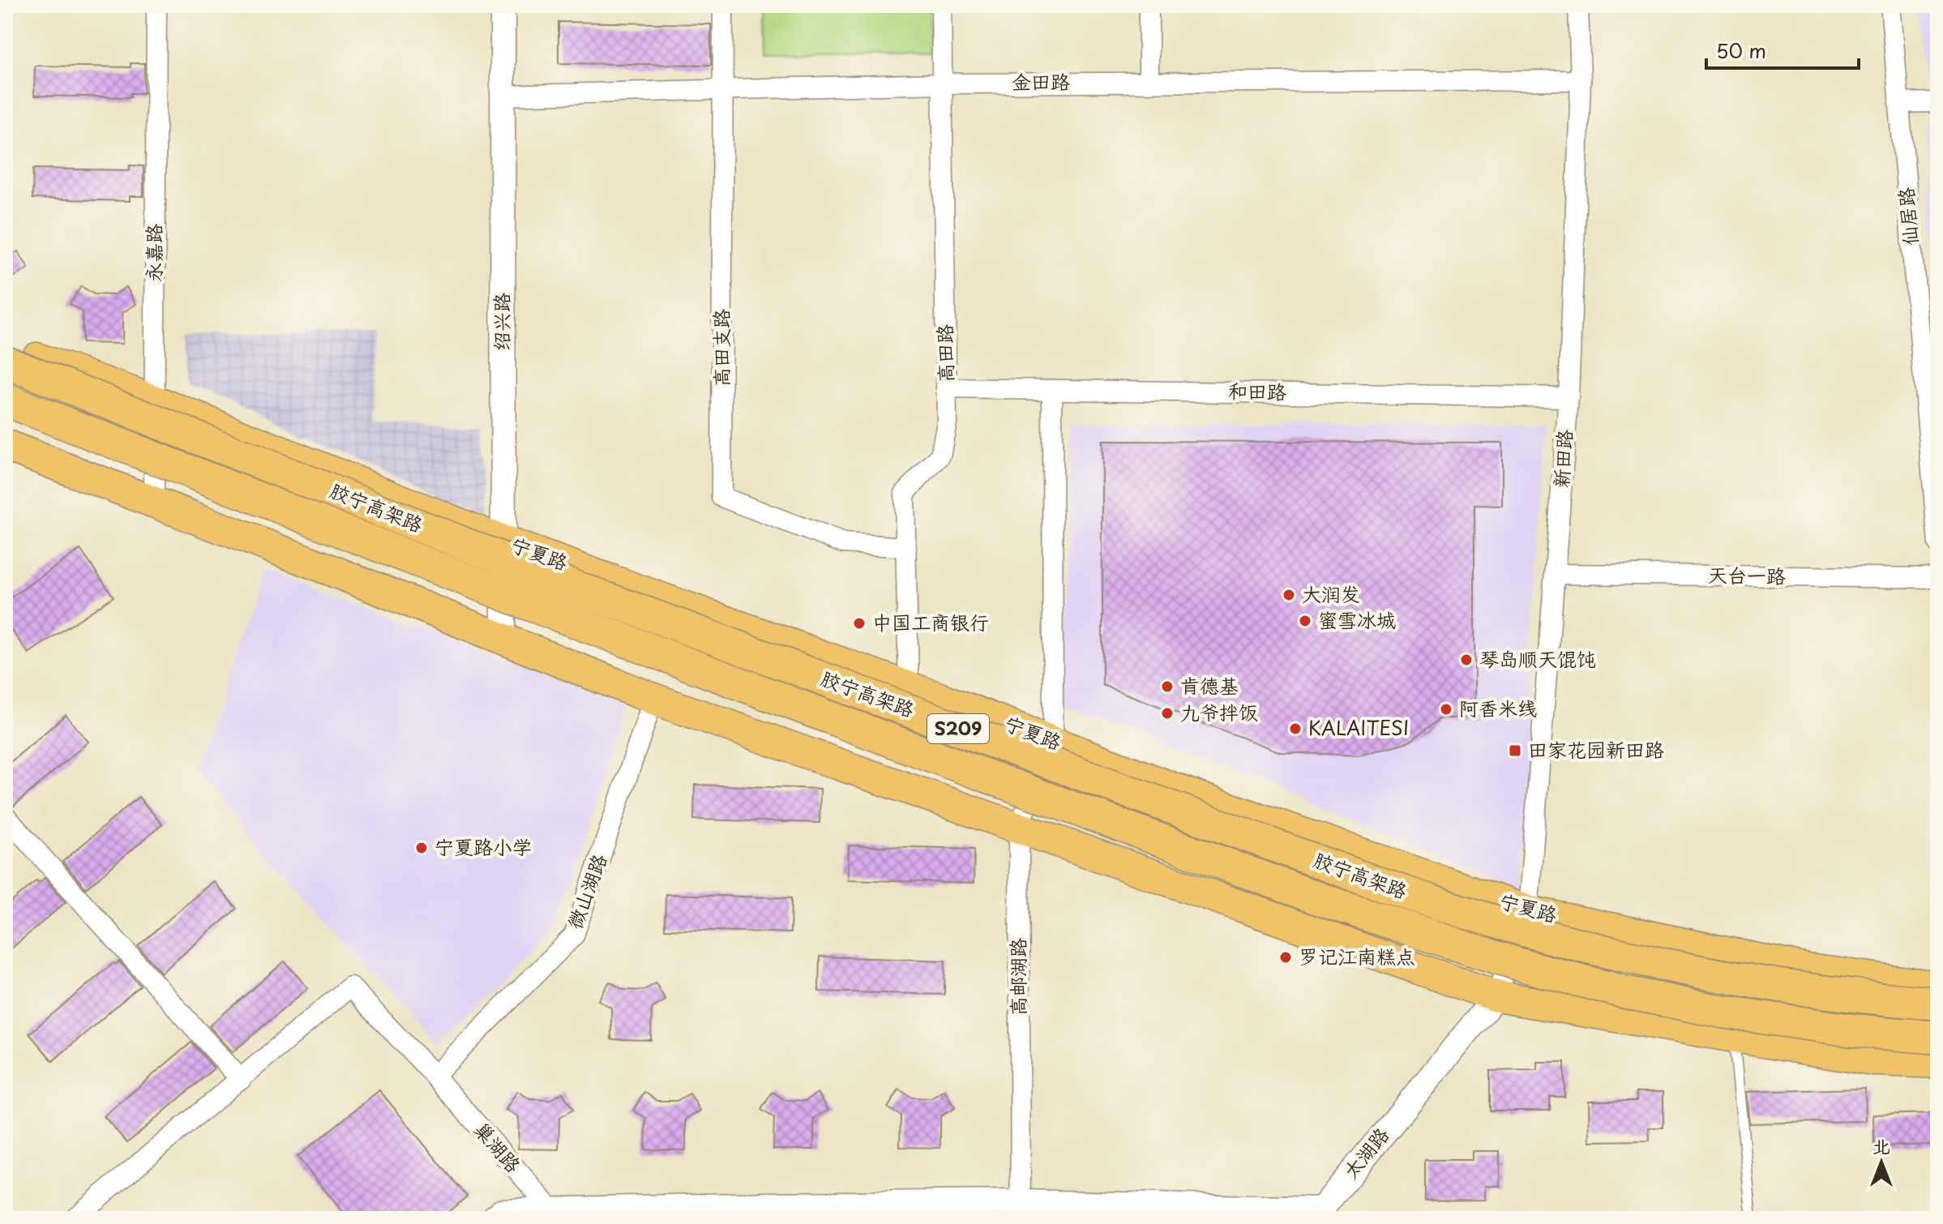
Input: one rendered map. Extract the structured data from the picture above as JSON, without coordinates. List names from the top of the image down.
{
  "streets": {
    "highway": ["胶宁高架路", "S209"],
    "main road": ["宁夏路"],
    "street": [
      "金田路",
      "仙居路",
      "永嘉路",
      "绍兴路",
      "高田支路",
      "高田路",
      "和田路",
      "新田路",
      "天台一路",
      "微山湖路",
      "高邮湖路",
      "巢湖路",
      "太湖路"
    ]
  },
  "crossings": [
    ["金田路", "绍兴路"],
    ["金田路", "高田支路"],
    ["金田路", "高田路"],
    ["金田路", "新田路"],
    ["永嘉路", "宁夏路"],
    ["绍兴路", "宁夏路"],
    ["高田支路", "高田路"],
    ["高田路", "和田路"],
    ["高田路", "宁夏路"],
    ["和田路", "新田路"],
    ["新田路", "宁夏路"],
    ["新田路", "天台一路"],
    ["新田路", "太湖路"],
    ["宁夏路", "高邮湖路"],
    ["微山湖路", "巢湖路"],
    ["高邮湖路", "太湖路"],
    ["巢湖路", "太湖路"]
  ],
  "places": {
    "other": [
      "大润发",
      "蜜雪冰城",
      "中国工商银行",
      "琴岛顺天馄饨",
      "肯德基",
      "阿香米线",
      "九爷拌饭",
      "KALAITESI",
      "宁夏路小学",
      "罗记江南糕点"
    ],
    "transit": ["田家花园新田路"]
  },
  "scale_bar": "50 m",
  "north": "top"
}
